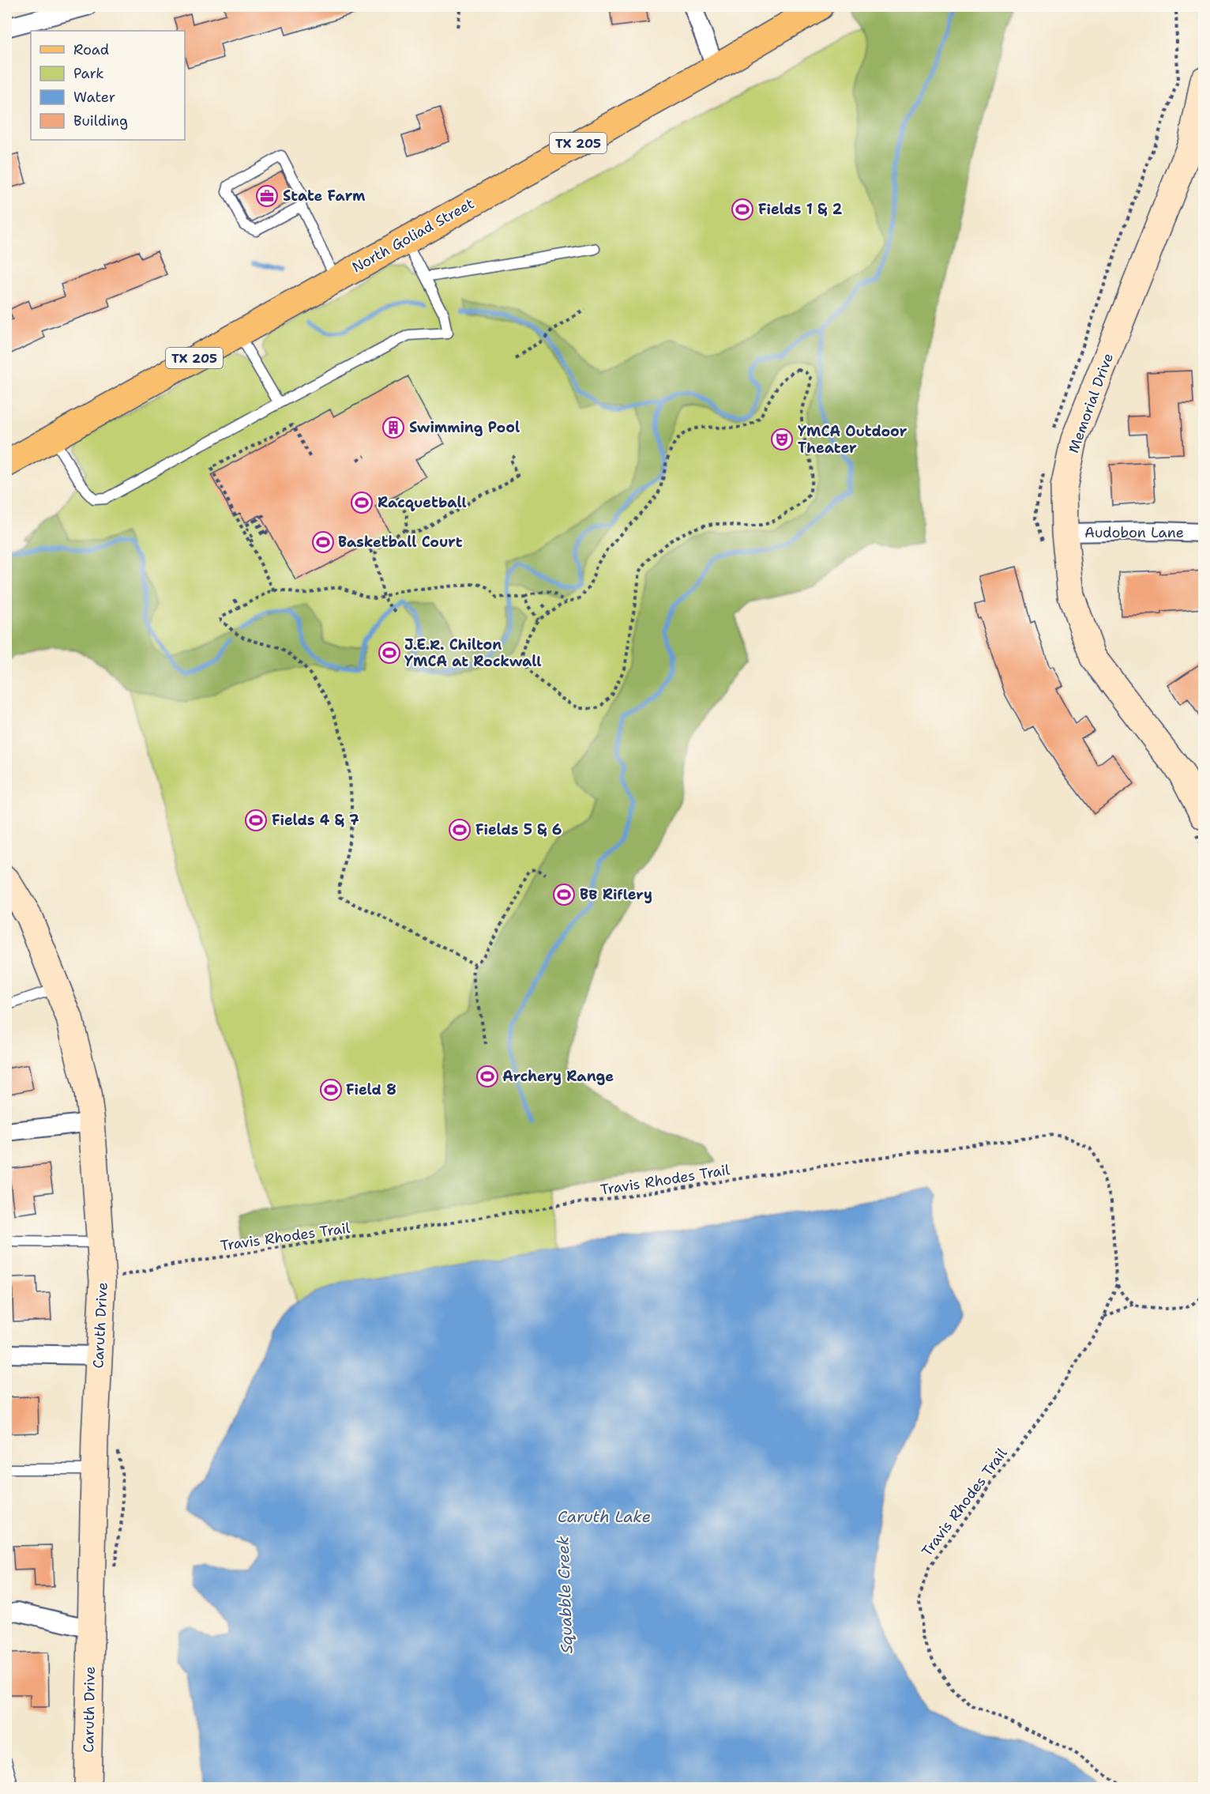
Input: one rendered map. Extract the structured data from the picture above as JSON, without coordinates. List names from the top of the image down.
{
  "streets": {
    "main road": ["TX 205", "North Goliad Street"],
    "street": ["Memorial Drive", "Audobon Lane", "Caruth Drive"],
    "path": ["Travis Rhodes Trail"]
  },
  "crossings": [
    ["Memorial Drive", "Audobon Lane"],
    ["Travis Rhodes Trail", "Caruth Drive"]
  ],
  "water": ["Caruth Lake", "Squabble Creek"],
  "places": {
    "office": ["State Farm"],
    "sports": [
      "Fields 1 & 2",
      "Racquetball",
      "Basketball Court",
      "J.E.R. Chilton YMCA at Rockwall",
      "Fields 4 & 7",
      "Fields 5 & 6",
      "BB Riflery",
      "Archery Range",
      "Field 8"
    ],
    "building": ["Swimming Pool"],
    "theatre": ["YMCA Outdoor Theater"]
  },
  "legend": [
    "Road",
    "Park",
    "Water",
    "Building"
  ]
}
